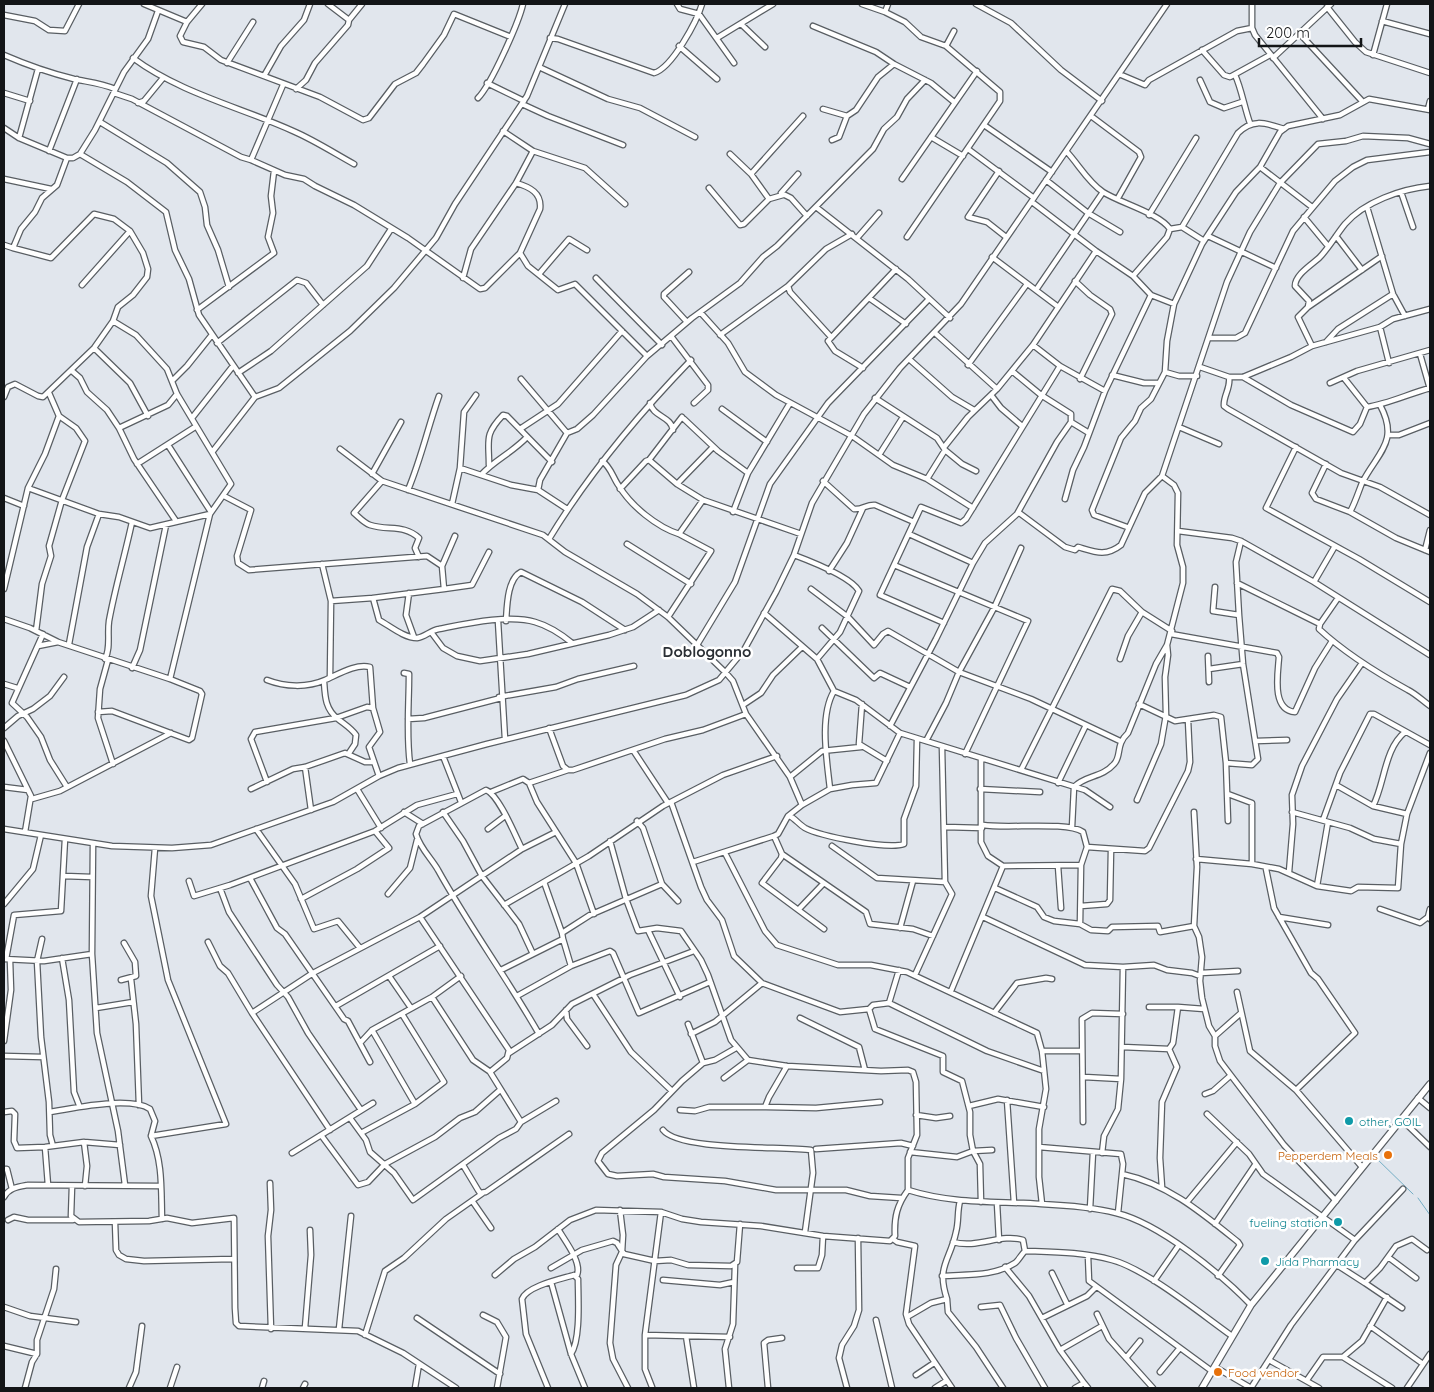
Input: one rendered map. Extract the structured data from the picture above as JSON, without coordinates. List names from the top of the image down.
{
  "districts": ["Doblogonno"],
  "places": [
    "other, GOIL",
    "Pepperdem Meals",
    "fueling station",
    "Jida Pharmacy",
    "Food vendor"
  ],
  "scale_bar": "200 m"
}
